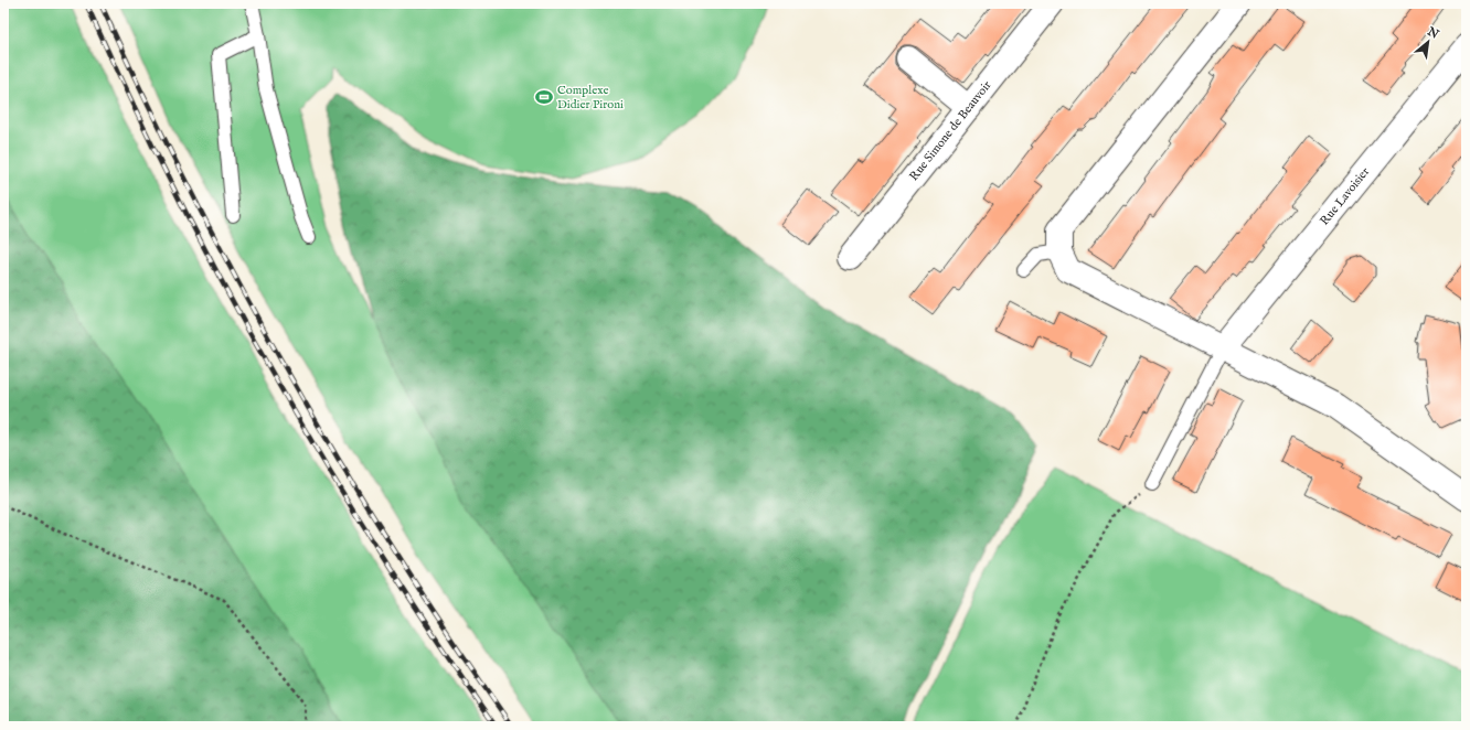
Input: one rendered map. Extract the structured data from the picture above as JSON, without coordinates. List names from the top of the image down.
{
  "streets": {
    "street": ["Rue Simone de Beauvoir", "Rue Lavoisier"]
  },
  "places": {
    "sports": ["Complexe Didier Pironi"]
  },
  "north": "top right"
}
